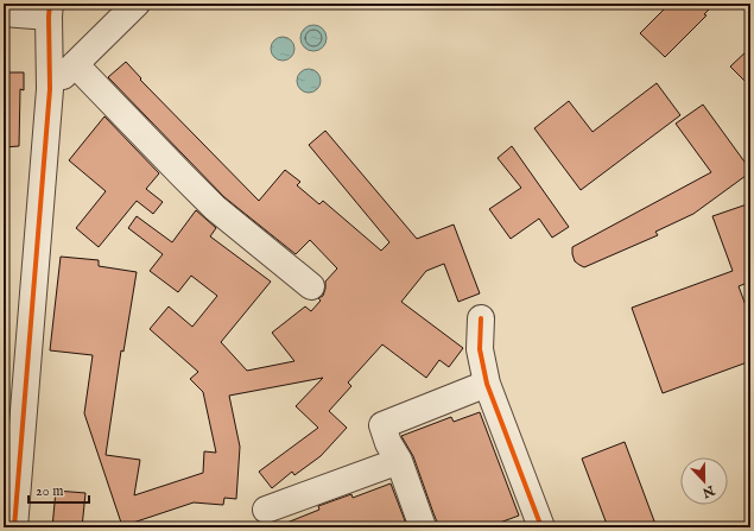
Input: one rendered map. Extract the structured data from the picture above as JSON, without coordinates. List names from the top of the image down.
{
  "scale_bar": "20 m",
  "north": "bottom"
}
